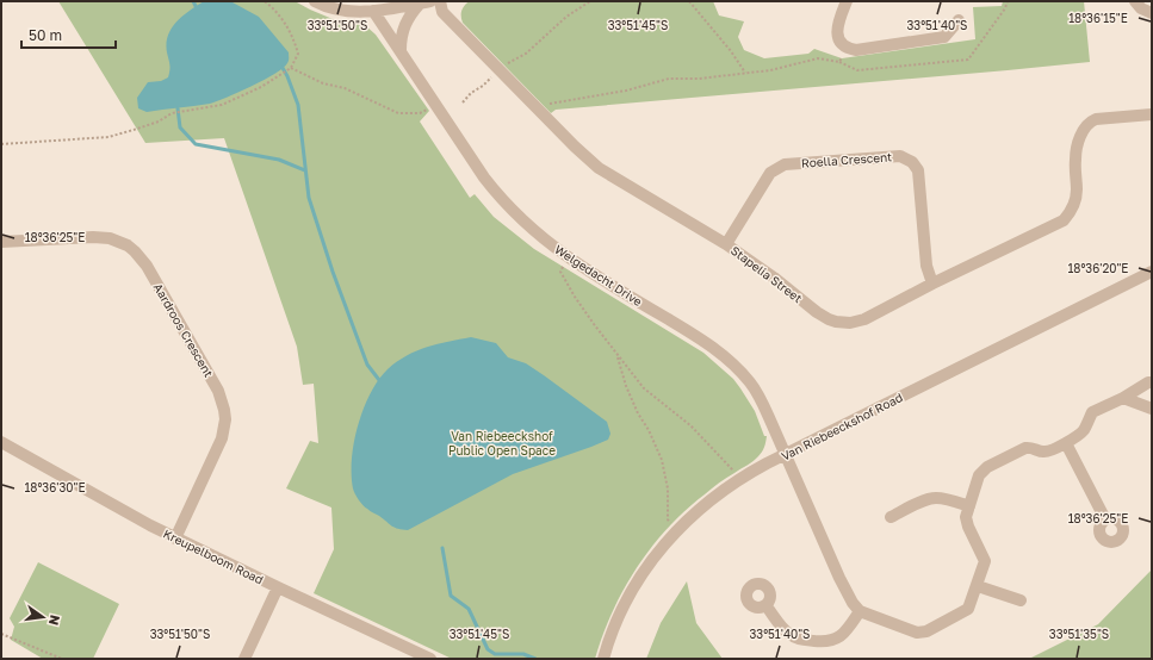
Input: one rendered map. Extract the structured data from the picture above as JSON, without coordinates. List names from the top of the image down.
{
  "streets": {
    "street": [
      "Roella Crescent",
      "Stapelia Street",
      "Welgedacht Drive",
      "Aardroos Crescent",
      "Van Riebeeckshof Road",
      "Kreupelboom Road"
    ]
  },
  "crossings": [
    ["Roella Crescent", "Stapelia Street"],
    ["Welgedacht Drive", "Van Riebeeckshof Road"],
    ["Aardroos Crescent", "Kreupelboom Road"]
  ],
  "parks": ["Van Riebeeckshof Public Open Space"],
  "scale_bar": "50 m",
  "north": "right",
  "coordinates": [
    "18°36'15\"E",
    "33°51'50\"S",
    "33°51'45\"S",
    "33°51'40\"S",
    "18°36'25\"E",
    "18°36'20\"E",
    "18°36'30\"E",
    "33°51'35\"S"
  ]
}
